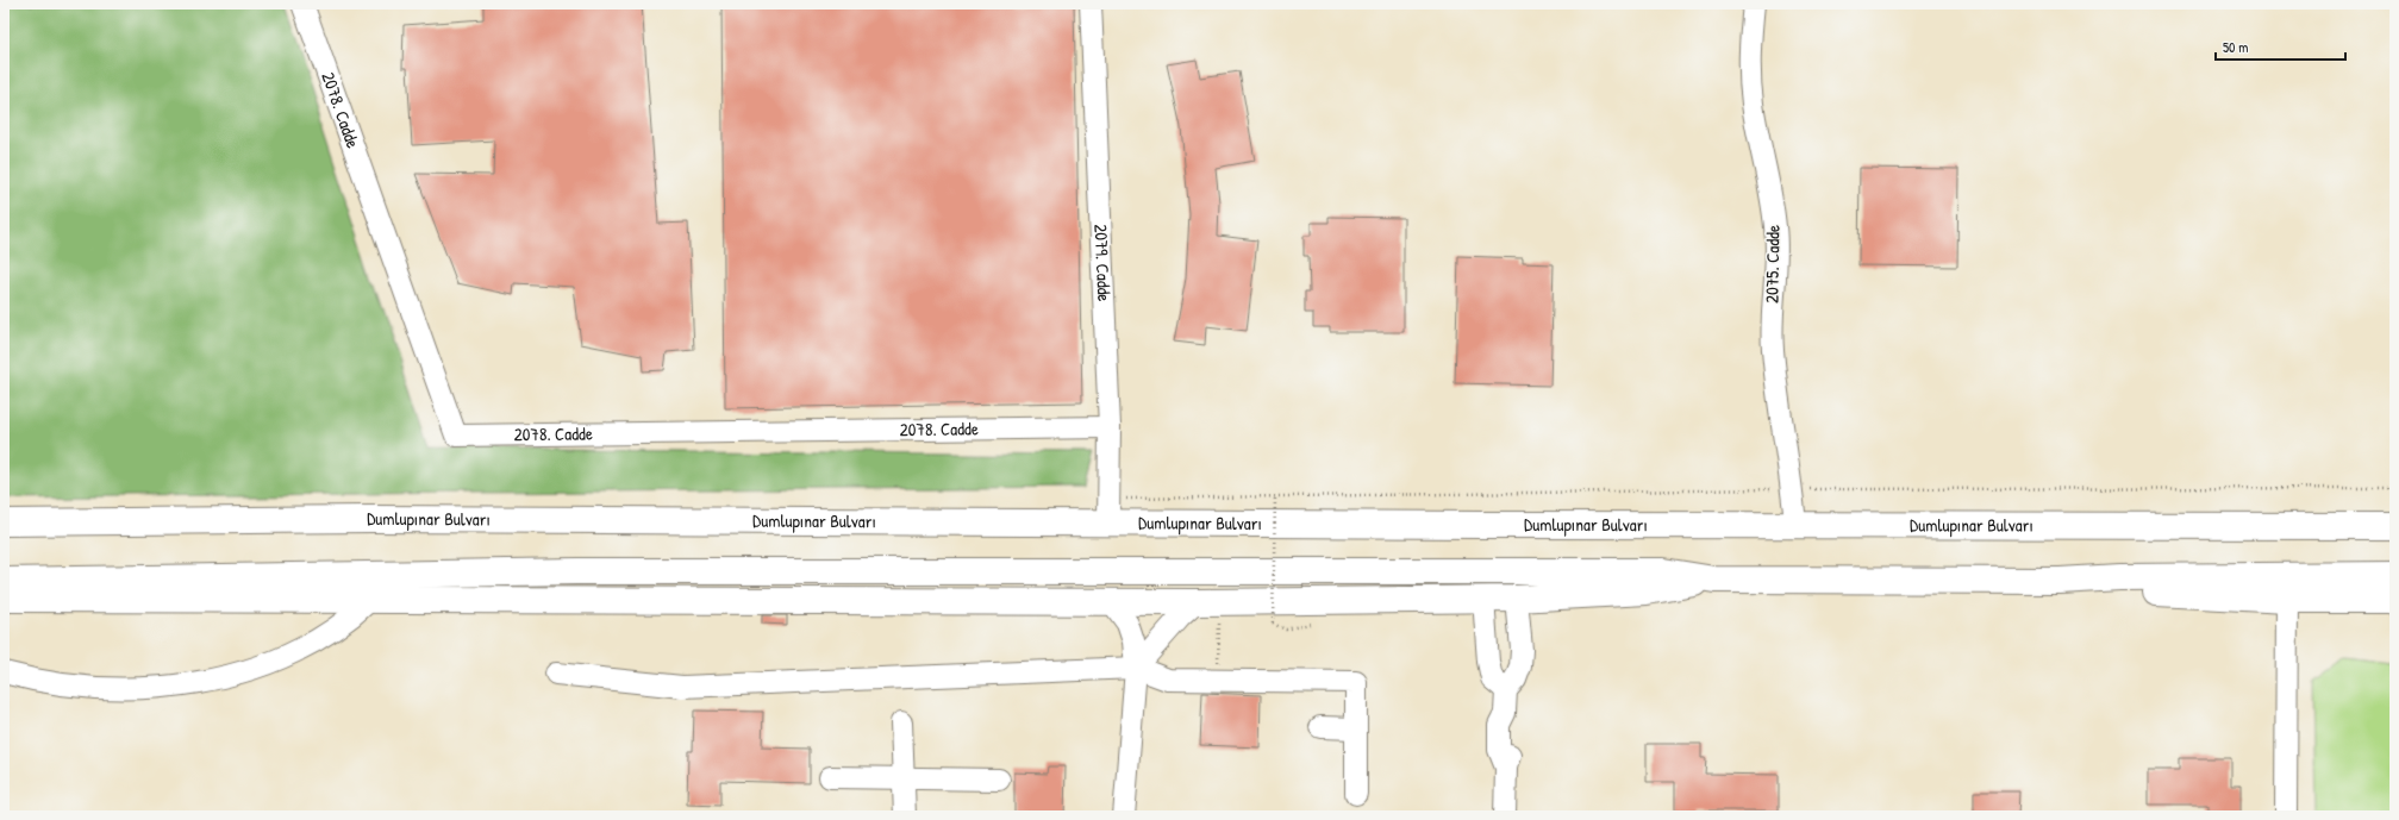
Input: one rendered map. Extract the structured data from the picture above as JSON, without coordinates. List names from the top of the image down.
{
  "streets": {
    "highway": ["Dumlupınar Bulvarı"],
    "street": ["2078. Cadde", "2079. Cadde", "2075. Cadde"]
  },
  "crossings": [
    ["2078. Cadde", "2079. Cadde"],
    ["2079. Cadde", "Dumlupınar Bulvarı"],
    ["2075. Cadde", "Dumlupınar Bulvarı"]
  ],
  "scale_bar": "50 m"
}
